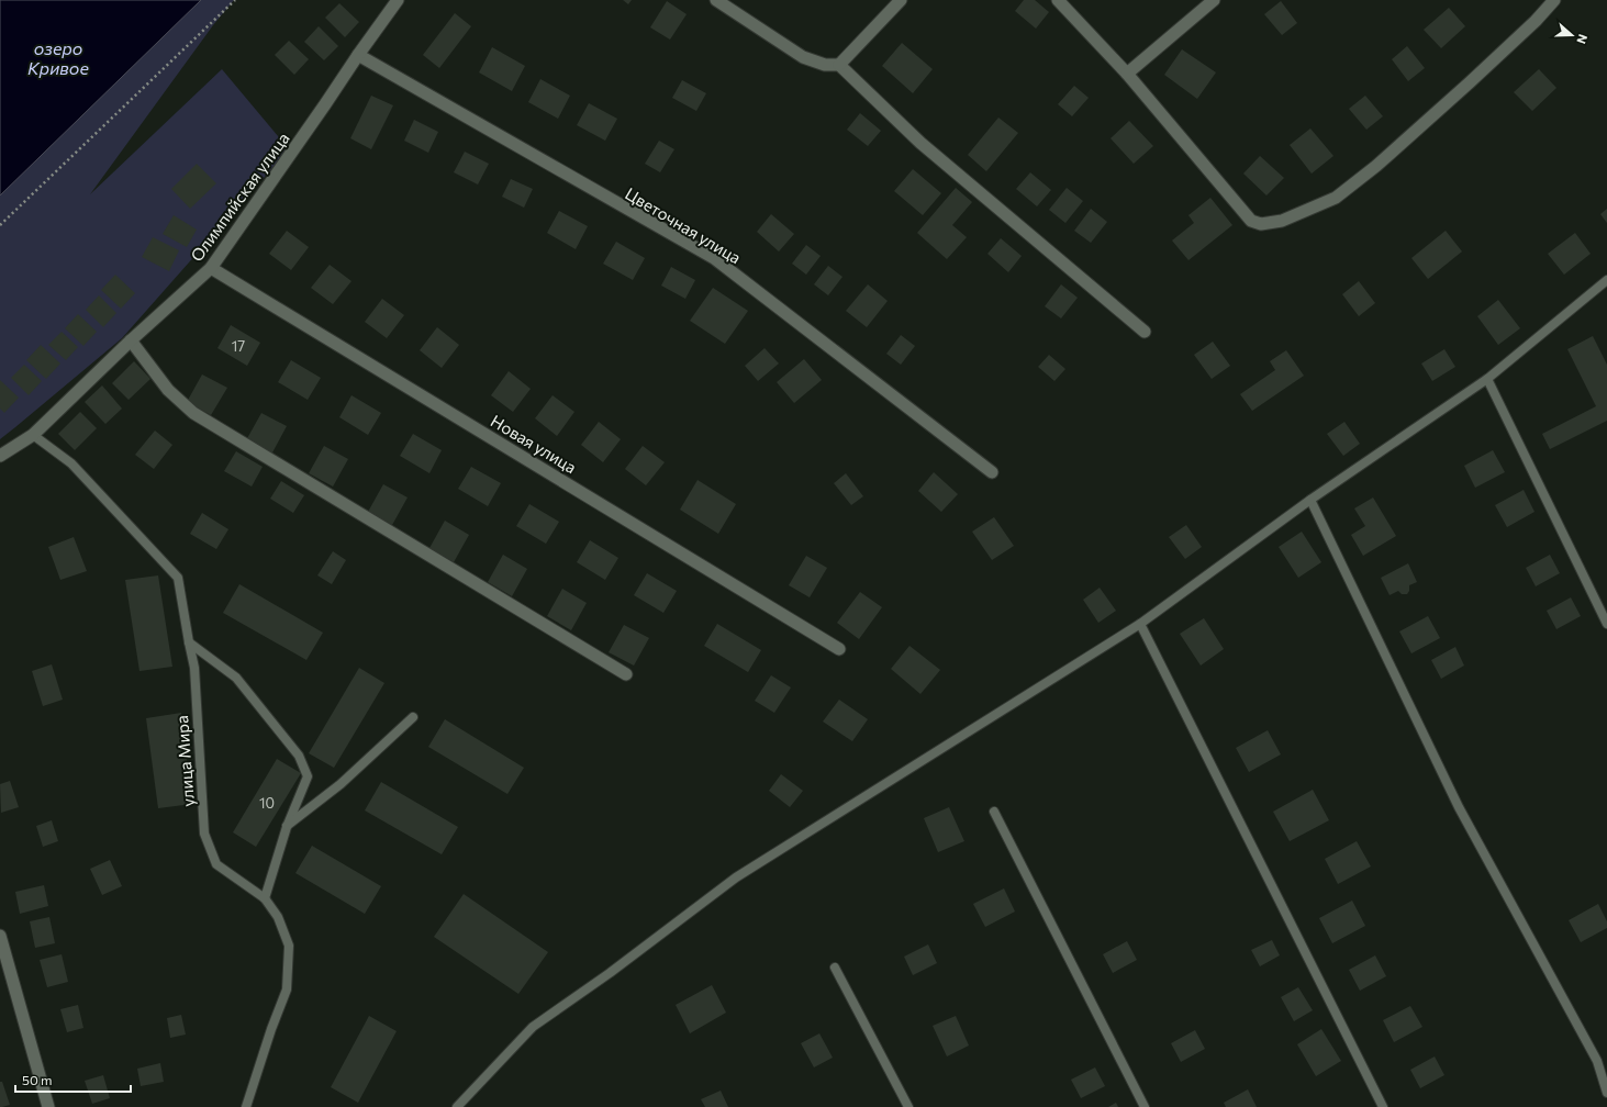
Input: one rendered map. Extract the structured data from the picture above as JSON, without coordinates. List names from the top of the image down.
{
  "streets": {
    "street": ["Олимпийская улица", "Цветочная улица", "Новая улица"],
    "lane": ["улица Мира"]
  },
  "crossings": [
    ["Олимпийская улица", "Цветочная улица"],
    ["Олимпийская улица", "Новая улица"],
    ["Олимпийская улица", "улица Мира"]
  ],
  "water": ["озеро Кривое"],
  "house_numbers": ["17", "10"],
  "scale_bar": "50 m",
  "north": "right"
}
